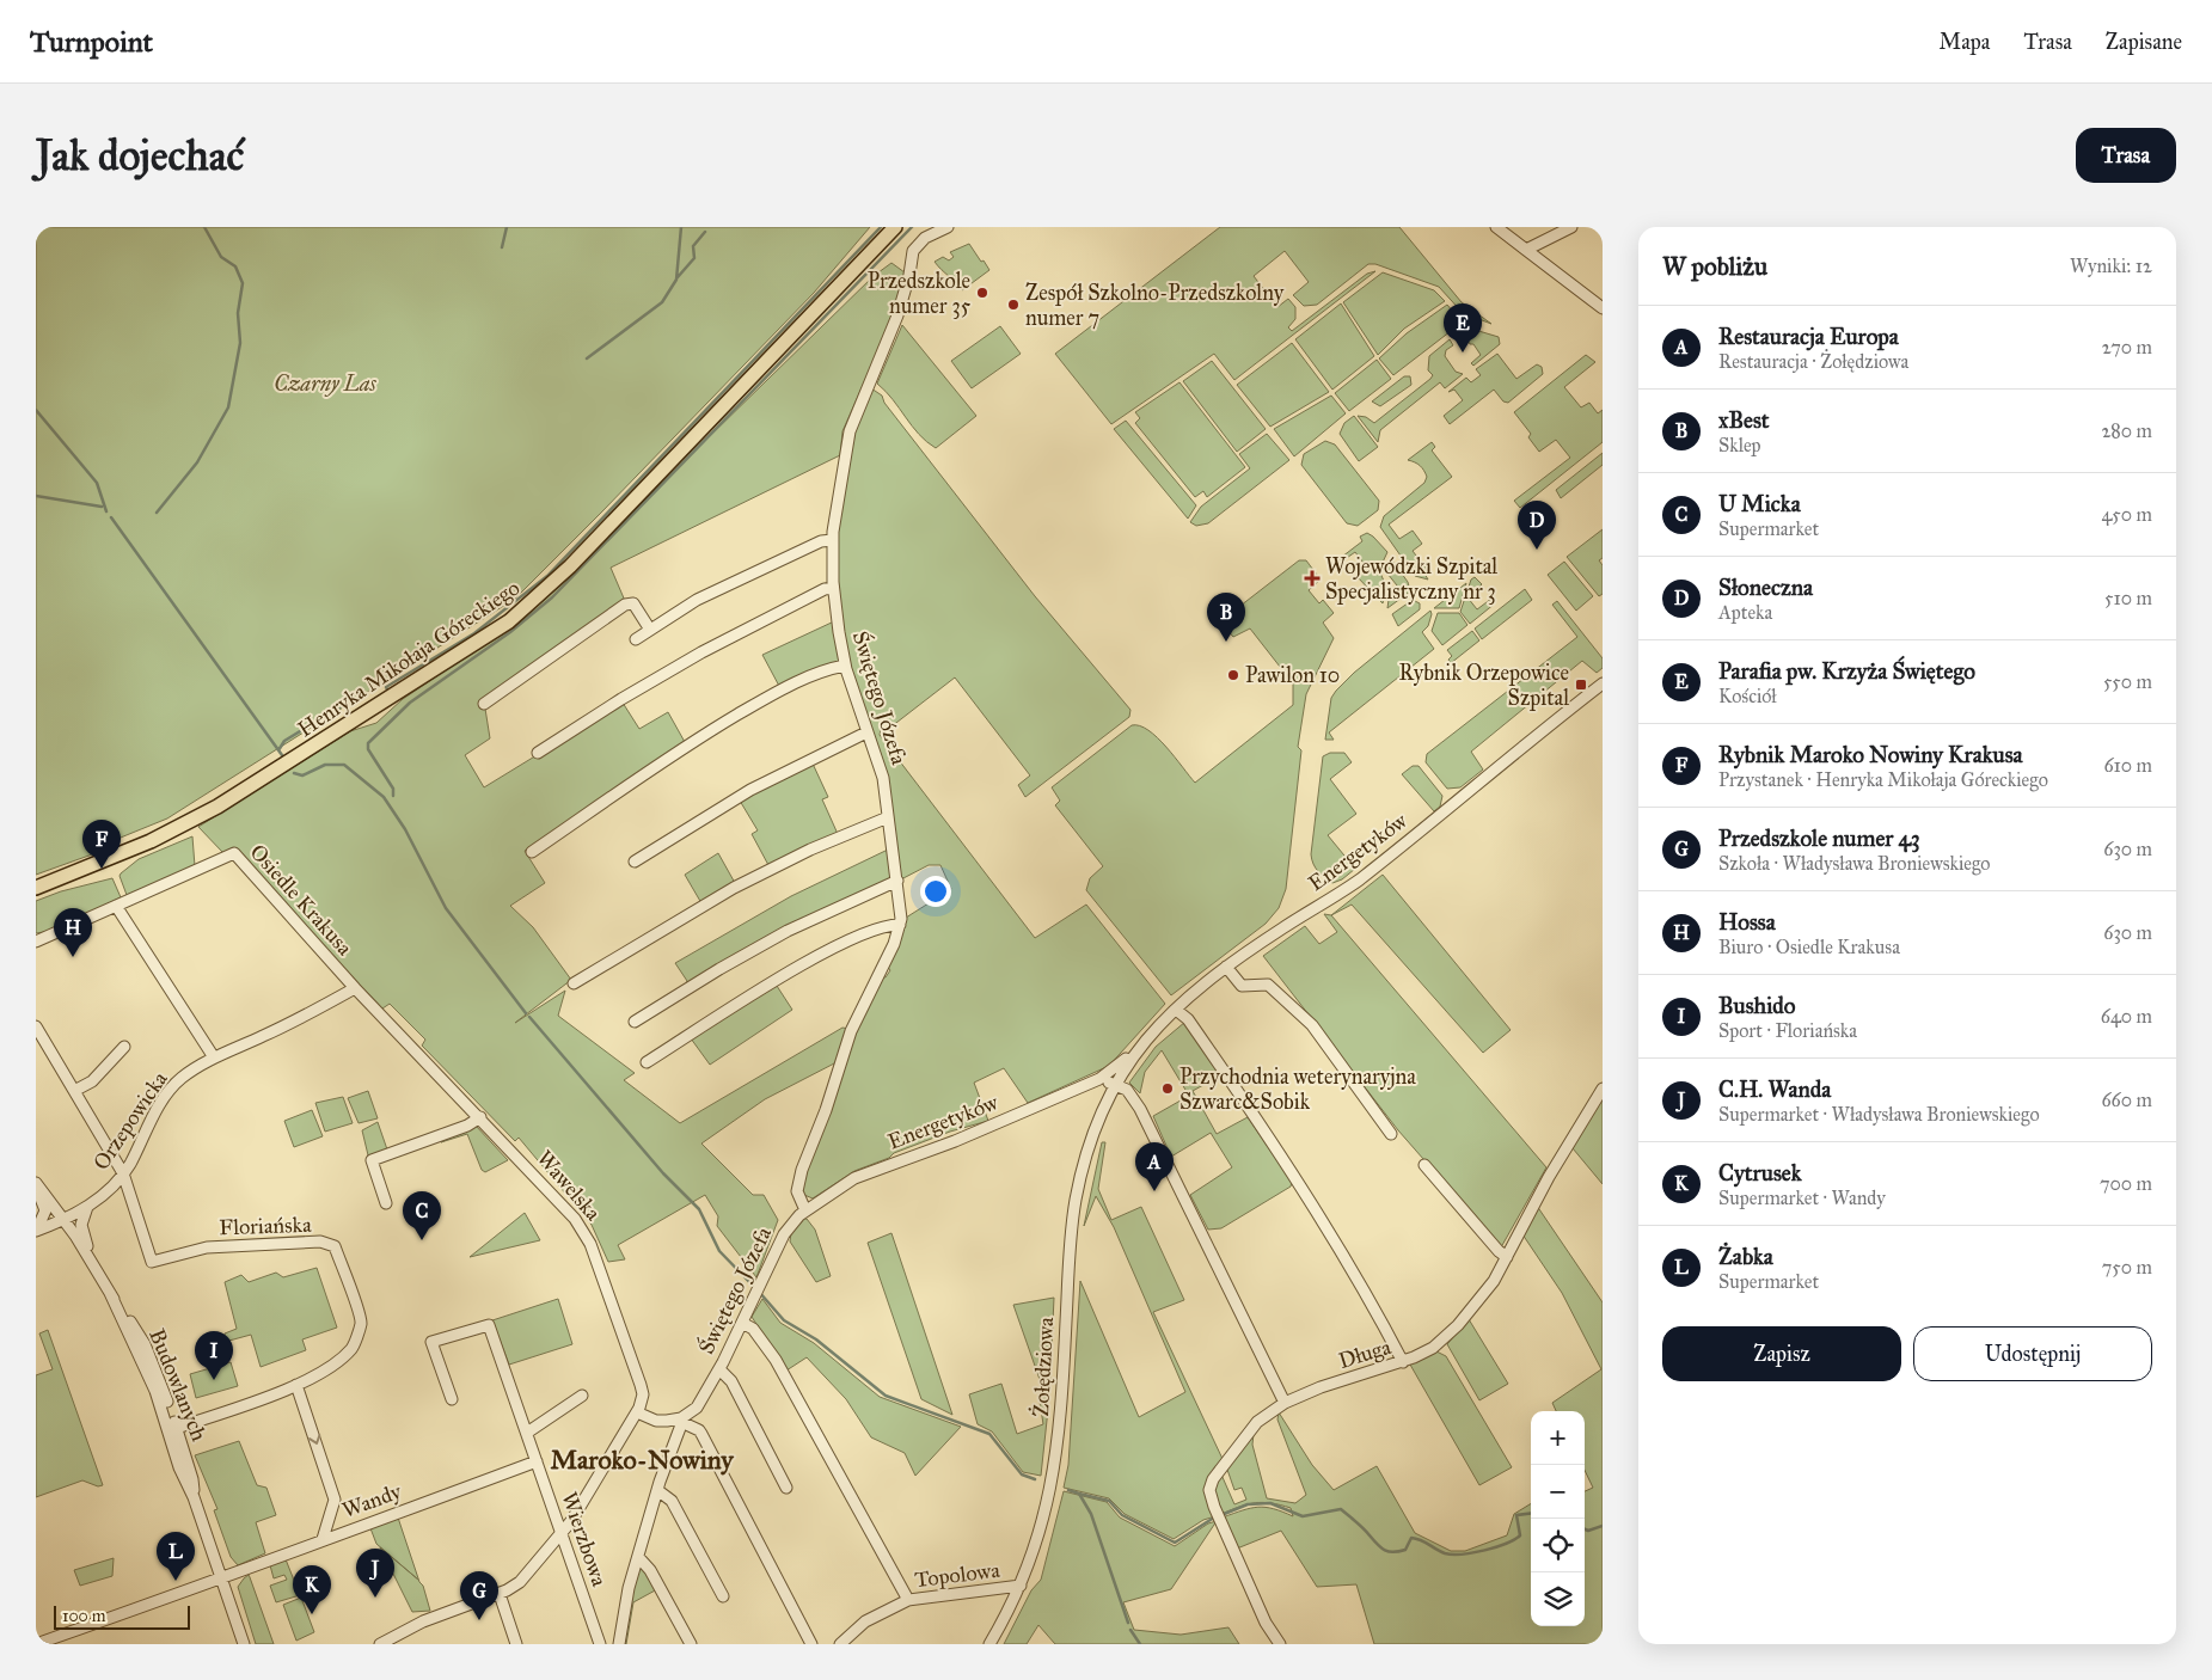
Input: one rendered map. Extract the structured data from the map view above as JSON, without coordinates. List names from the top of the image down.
{
  "streets": {
    "main road": ["Henryka Mikołaja Góreckiego"],
    "street": [
      "Świętego Józefa",
      "Energetyków",
      "Osiedle Krakusa",
      "Orzepowicka",
      "Wawelska",
      "Floriańska",
      "Długa",
      "Żołędziowa",
      "Budowlanych",
      "Wandy",
      "Wierzbowa",
      "Topolowa"
    ]
  },
  "crossings": [
    ["Świętego Józefa", "Energetyków"],
    ["Energetyków", "Żołędziowa"],
    ["Osiedle Krakusa", "Orzepowicka"],
    ["Osiedle Krakusa", "Wawelska"],
    ["Orzepowicka", "Wawelska"],
    ["Orzepowicka", "Floriańska"],
    ["Orzepowicka", "Budowlanych"],
    ["Wawelska", "Wierzbowa"],
    ["Floriańska", "Budowlanych"],
    ["Żołędziowa", "Topolowa"],
    ["Budowlanych", "Wandy"],
    ["Wandy", "Wierzbowa"]
  ],
  "districts": ["Maroko-Nowiny"],
  "parks": ["Czarny Las"],
  "places": {
    "other": [
      "Przedszkole numer 35",
      "Zespół Szkolno-Przedszkolny numer 7",
      "Pawilon 10",
      "Przychodnia weterynaryjna Szwarc&Sobik"
    ],
    "health": ["Wojewódzki Szpital Specjalistyczny nr 3"],
    "transit": ["Rybnik Orzepowice Szpital"]
  },
  "scale_bar": "100 m",
  "page": {
    "header": "Turnpoint",
    "nav": ["Mapa", "Trasa", "Zapisane"],
    "buttons": [
      "Trasa",
      ["Zapisz", "Udostępnij"]
    ],
    "title": "Jak dojechać",
    "heading": ["W pobliżu", "Wyniki: 12"],
    "pins": [
      "E",
      "D",
      "B",
      "F",
      "H",
      "A",
      "C",
      "I",
      "L",
      "J",
      "K",
      "G"
    ],
    "list": [
      {
        "mark": "A",
        "name": "Restauracja Europa",
        "note": "Restauracja · Żołędziowa",
        "value": "270 m"
      },
      {
        "mark": "B",
        "name": "xBest",
        "note": "Sklep",
        "value": "280 m"
      },
      {
        "mark": "C",
        "name": "U Micka",
        "note": "Supermarket",
        "value": "450 m"
      },
      {
        "mark": "D",
        "name": "Słoneczna",
        "note": "Apteka",
        "value": "510 m"
      },
      {
        "mark": "E",
        "name": "Parafia pw. Krzyża Świętego",
        "note": "Kościół",
        "value": "550 m"
      },
      {
        "mark": "F",
        "name": "Rybnik Maroko Nowiny Krakusa",
        "note": "Przystanek · Henryka Mikołaja Góreckiego",
        "value": "610 m"
      },
      {
        "mark": "G",
        "name": "Przedszkole numer 43",
        "note": "Szkoła · Władysława Broniewskiego",
        "value": "630 m"
      },
      {
        "mark": "H",
        "name": "Hossa",
        "note": "Biuro · Osiedle Krakusa",
        "value": "630 m"
      },
      {
        "mark": "I",
        "name": "Bushido",
        "note": "Sport · Floriańska",
        "value": "640 m"
      },
      {
        "mark": "J",
        "name": "C.H. Wanda",
        "note": "Supermarket · Władysława Broniewskiego",
        "value": "660 m"
      },
      {
        "mark": "K",
        "name": "Cytrusek",
        "note": "Supermarket · Wandy",
        "value": "700 m"
      },
      {
        "mark": "L",
        "name": "Żabka",
        "note": "Supermarket",
        "value": "750 m"
      }
    ],
    "map_buttons": ["+", "−"],
    "scale": "100 m"
  }
}
